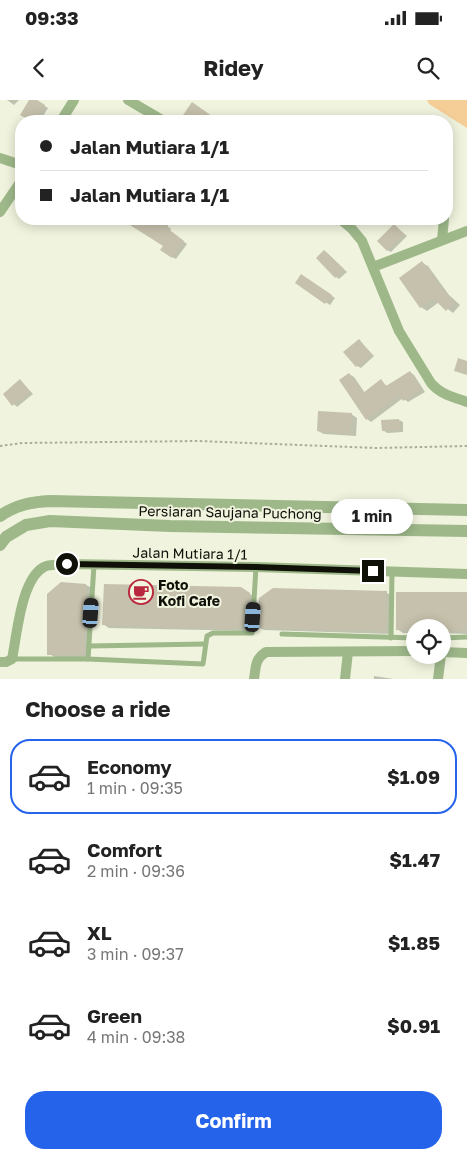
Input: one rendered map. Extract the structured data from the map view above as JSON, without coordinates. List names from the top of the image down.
{
  "streets": {
    "street": ["Persiaran Saujana Puchong", "Jalan Mutiara 1/1"]
  },
  "places": {
    "cafe": ["Foto Kofi Cafe"]
  },
  "page": {
    "status": "09:33",
    "header": "Ridey",
    "banner": ["Jalan Mutiara 1/1", "Jalan Mutiara 1/1"],
    "bubble": "1 min",
    "heading": "Choose a ride",
    "list": [
      {
        "name": "Economy",
        "note": "1 min · 09:35",
        "value": "$1.09"
      },
      {
        "name": "Comfort",
        "note": "2 min · 09:36",
        "value": "$1.47"
      },
      {
        "name": "XL",
        "note": "3 min · 09:37",
        "value": "$1.85"
      },
      {
        "name": "Green",
        "note": "4 min · 09:38",
        "value": "$0.91"
      }
    ],
    "buttons": "Confirm"
  }
}
